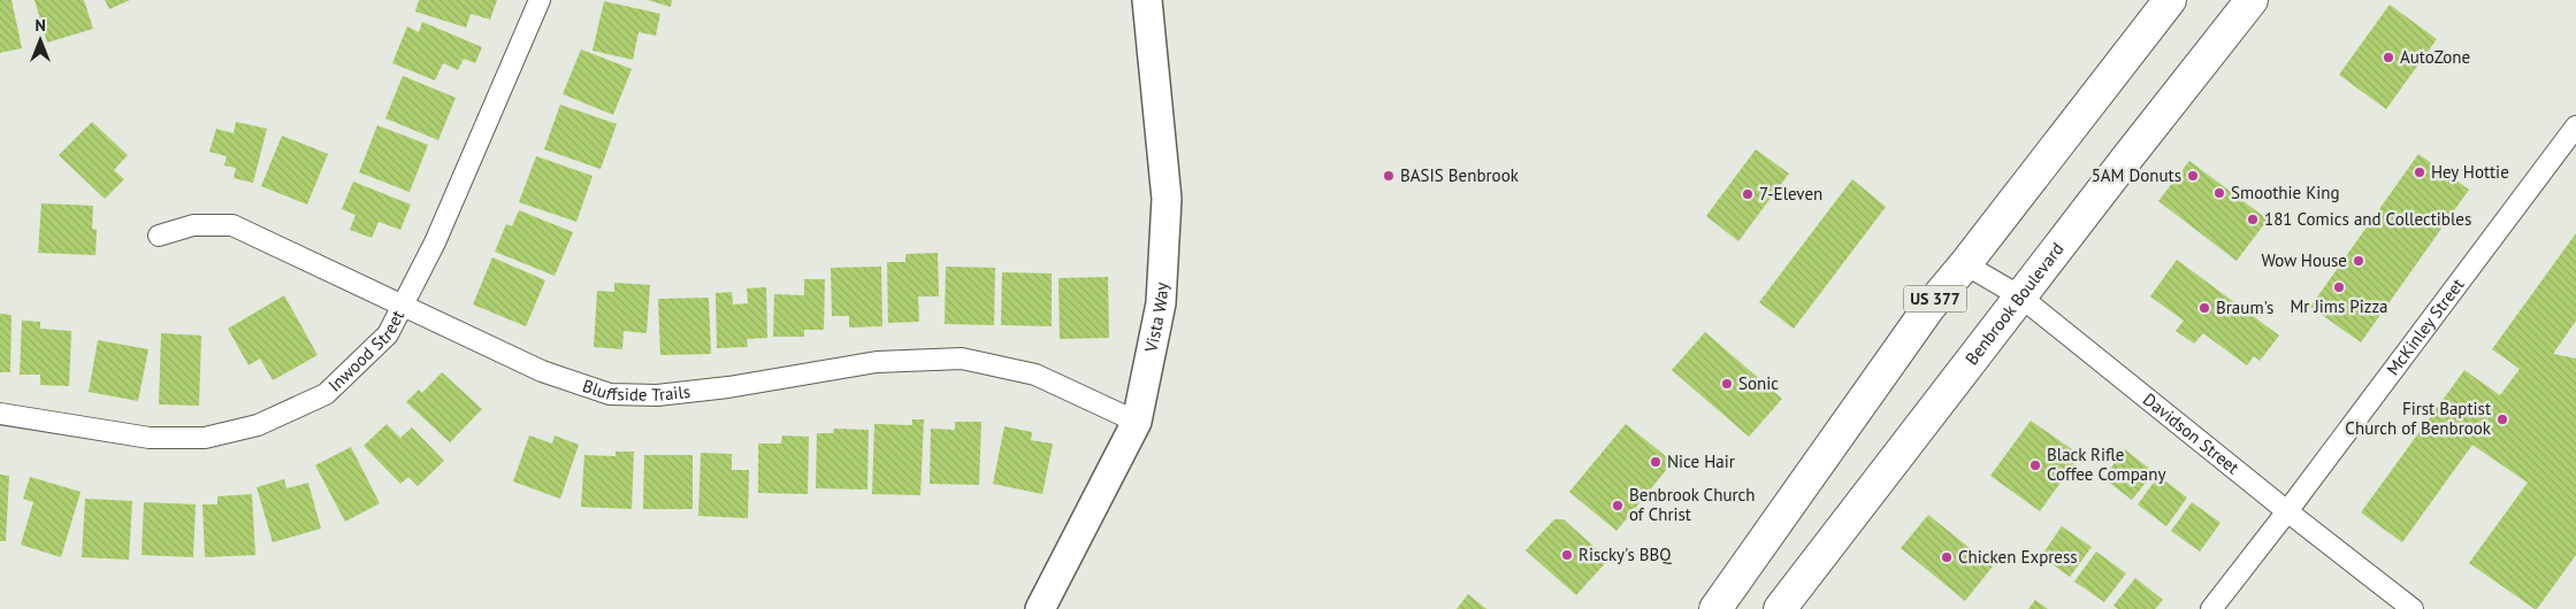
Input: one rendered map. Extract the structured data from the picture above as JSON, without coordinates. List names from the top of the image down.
{
  "streets": {
    "highway": ["US 377", "Benbrook Boulevard"],
    "street": [
      "Vista Way",
      "McKinley Street",
      "Inwood Street",
      "Bluffside Trails",
      "Davidson Street"
    ]
  },
  "crossings": [
    ["US 377", "Davidson Street"],
    ["Benbrook Boulevard", "Davidson Street"],
    ["Vista Way", "Bluffside Trails"],
    ["McKinley Street", "Davidson Street"],
    ["Inwood Street", "Bluffside Trails"]
  ],
  "places": [
    "AutoZone",
    "Hey Hottie",
    "BASIS Benbrook",
    "5AM Donuts",
    "Smoothie King",
    "7-Eleven",
    "181 Comics and Collectibles",
    "Wow House",
    "Mr Jims Pizza",
    "Braum's",
    "Sonic",
    "First Baptist Church of Benbrook",
    "Nice Hair",
    "Black Rifle Coffee Company",
    "Benbrook Church of Christ",
    "Riscky's BBQ",
    "Chicken Express"
  ],
  "north": "top"
}
